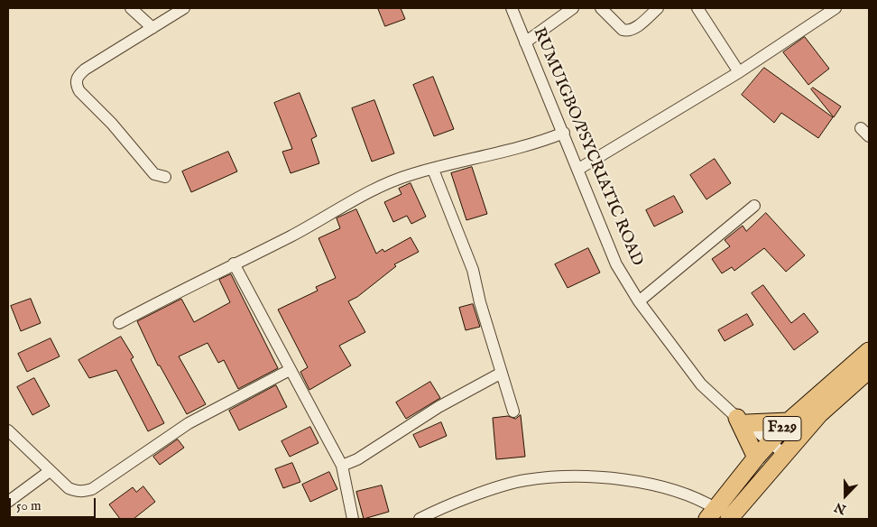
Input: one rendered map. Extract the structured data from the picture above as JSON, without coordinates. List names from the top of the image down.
{
  "streets": {
    "main road": ["F229"],
    "street": ["RUMUIGBO/PSYCRIATIC ROAD"]
  },
  "crossings": [
    ["RUMUIGBO/PSYCRIATIC ROAD", "F229"]
  ],
  "scale_bar": "50 m",
  "north": "bottom"
}
